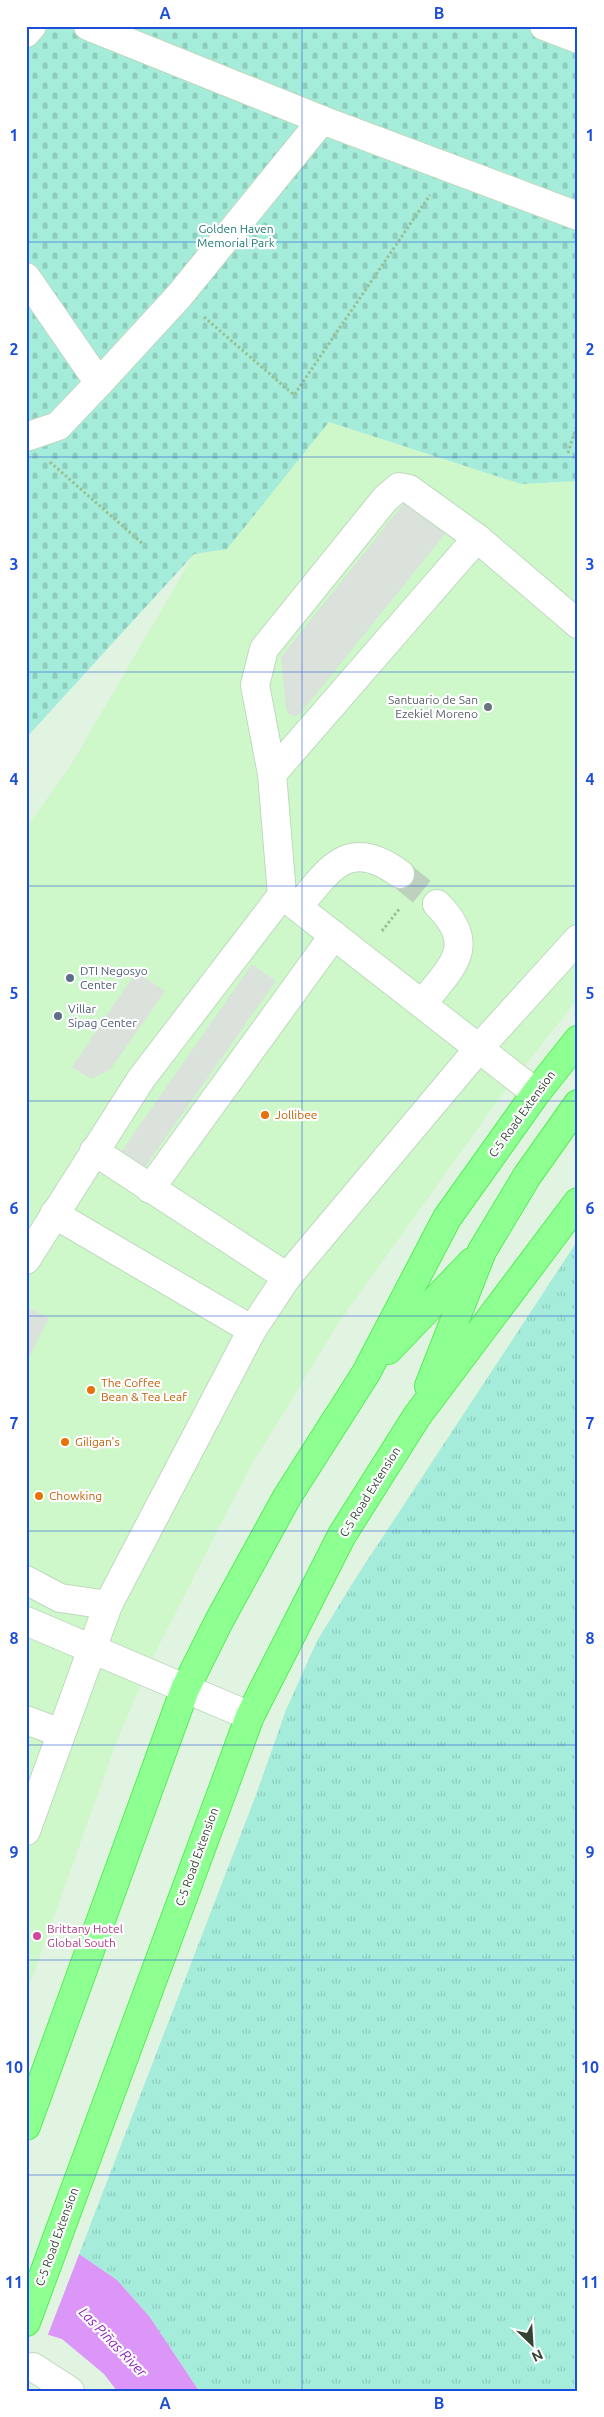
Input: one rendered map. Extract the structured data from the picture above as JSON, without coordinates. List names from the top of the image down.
{
  "streets": {
    "main road": ["C-5 Road Extension"]
  },
  "water": ["Las Piñas River"],
  "parks": ["Golden Haven Memorial Park"],
  "places": [
    "Santuario de San Ezekiel Moreno",
    "DTI Negosyo Center",
    "Villar Sipag Center",
    "Jollibee",
    "The Coffee Bean & Tea Leaf",
    "Giligan's",
    "Chowking",
    "Brittany Hotel Global South"
  ],
  "north": "bottom right",
  "grid": {
    "columns": ["A", "B"],
    "rows": [
      "1",
      "2",
      "3",
      "4",
      "5",
      "6",
      "7",
      "8",
      "9",
      "10",
      "11"
    ]
  }
}
